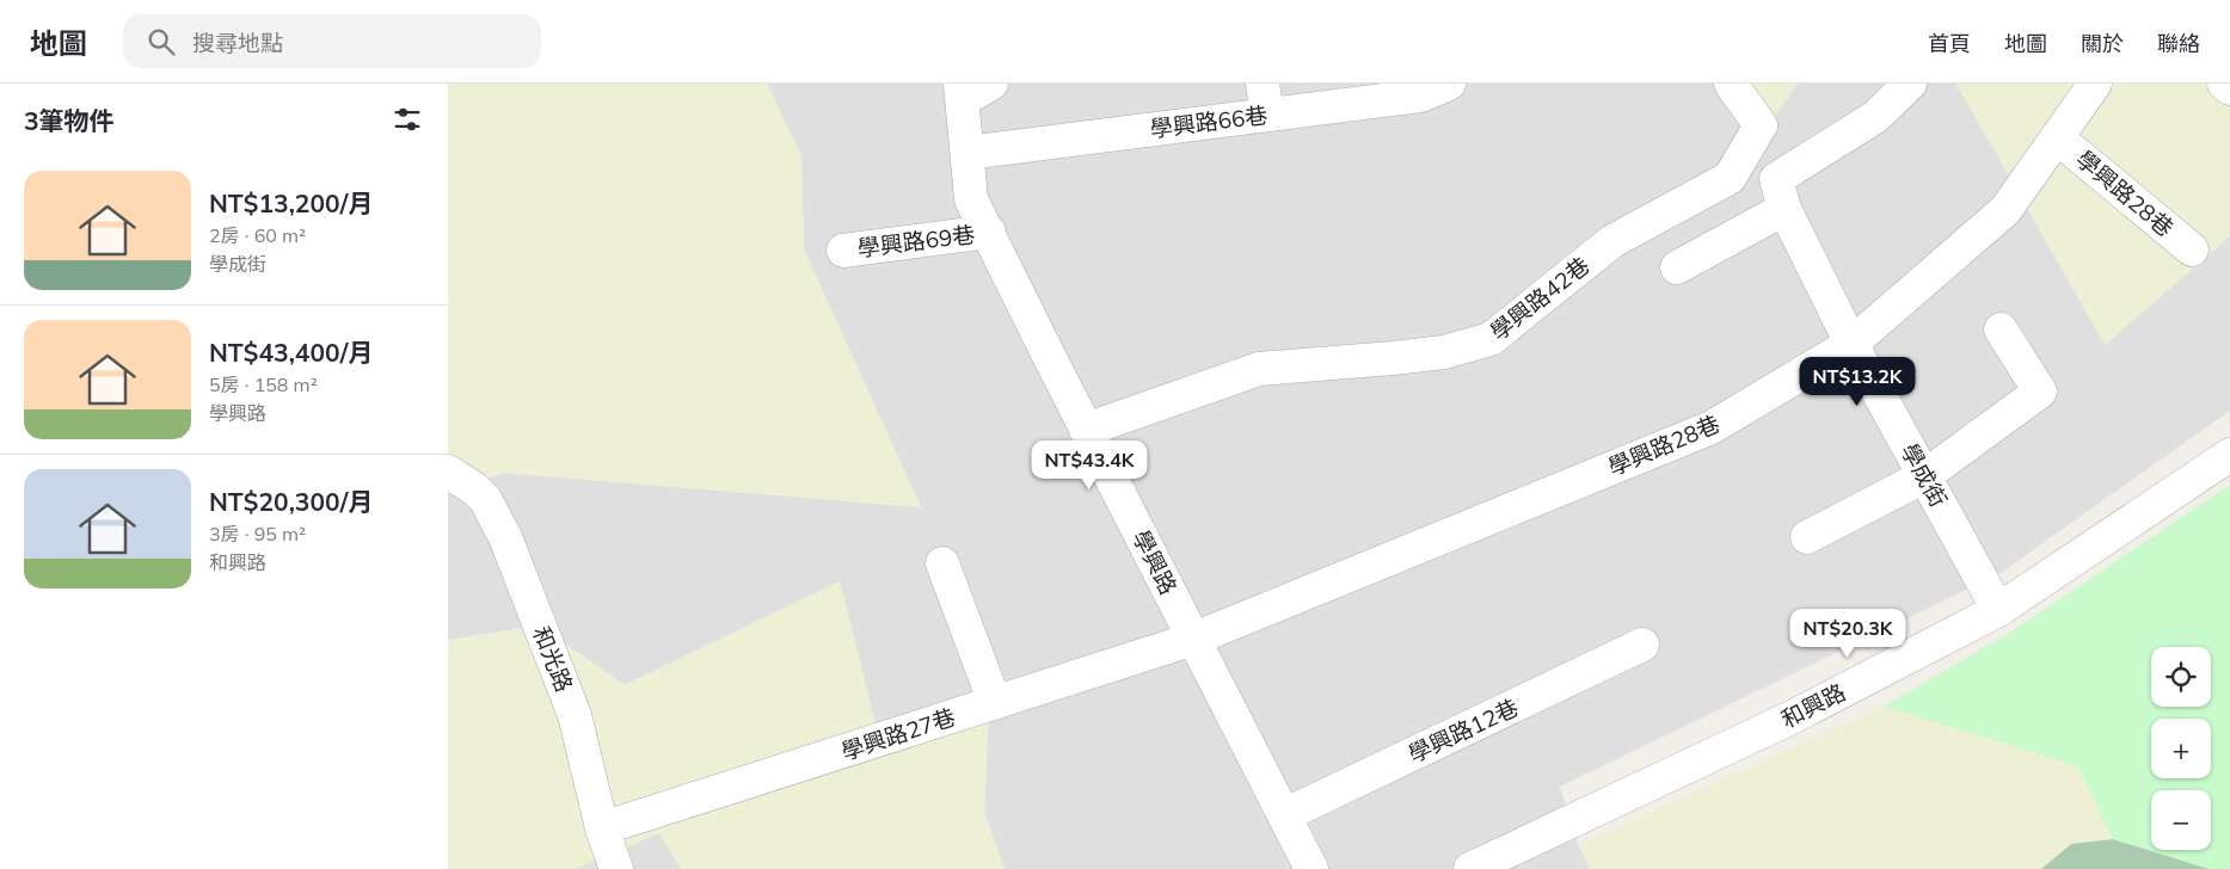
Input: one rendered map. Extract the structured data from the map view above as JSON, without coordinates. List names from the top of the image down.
{
  "streets": {
    "street": [
      "學興路66巷",
      "學興路28巷",
      "學興路69巷",
      "學興路42巷",
      "學成街",
      "學興路",
      "和光路",
      "和興路",
      "學興路12巷",
      "學興路27巷"
    ]
  },
  "crossings": [
    ["學興路66巷", "學興路"],
    ["學興路28巷", "學成街"],
    ["學興路28巷", "學興路"],
    ["學興路28巷", "學興路27巷"],
    ["學興路69巷", "學興路"],
    ["學興路42巷", "學興路"],
    ["學成街", "和興路"],
    ["學興路", "學興路12巷"],
    ["學興路", "學興路27巷"],
    ["和光路", "學興路27巷"]
  ],
  "page": {
    "header": "地圖",
    "search": "搜尋地點",
    "nav": [
      "首頁",
      "地圖",
      "關於",
      "聯絡"
    ],
    "heading": "3筆物件",
    "list": [
      {
        "name": "NT$13,200/月",
        "note": "2房 · 60 m² · 學成街"
      },
      {
        "name": "NT$43,400/月",
        "note": "5房 · 158 m² · 學興路"
      },
      {
        "name": "NT$20,300/月",
        "note": "3房 · 95 m² · 和興路"
      }
    ],
    "price": ["NT$13.2K", "NT$43.4K", "NT$20.3K"],
    "map_buttons": ["+", "−"]
  }
}
